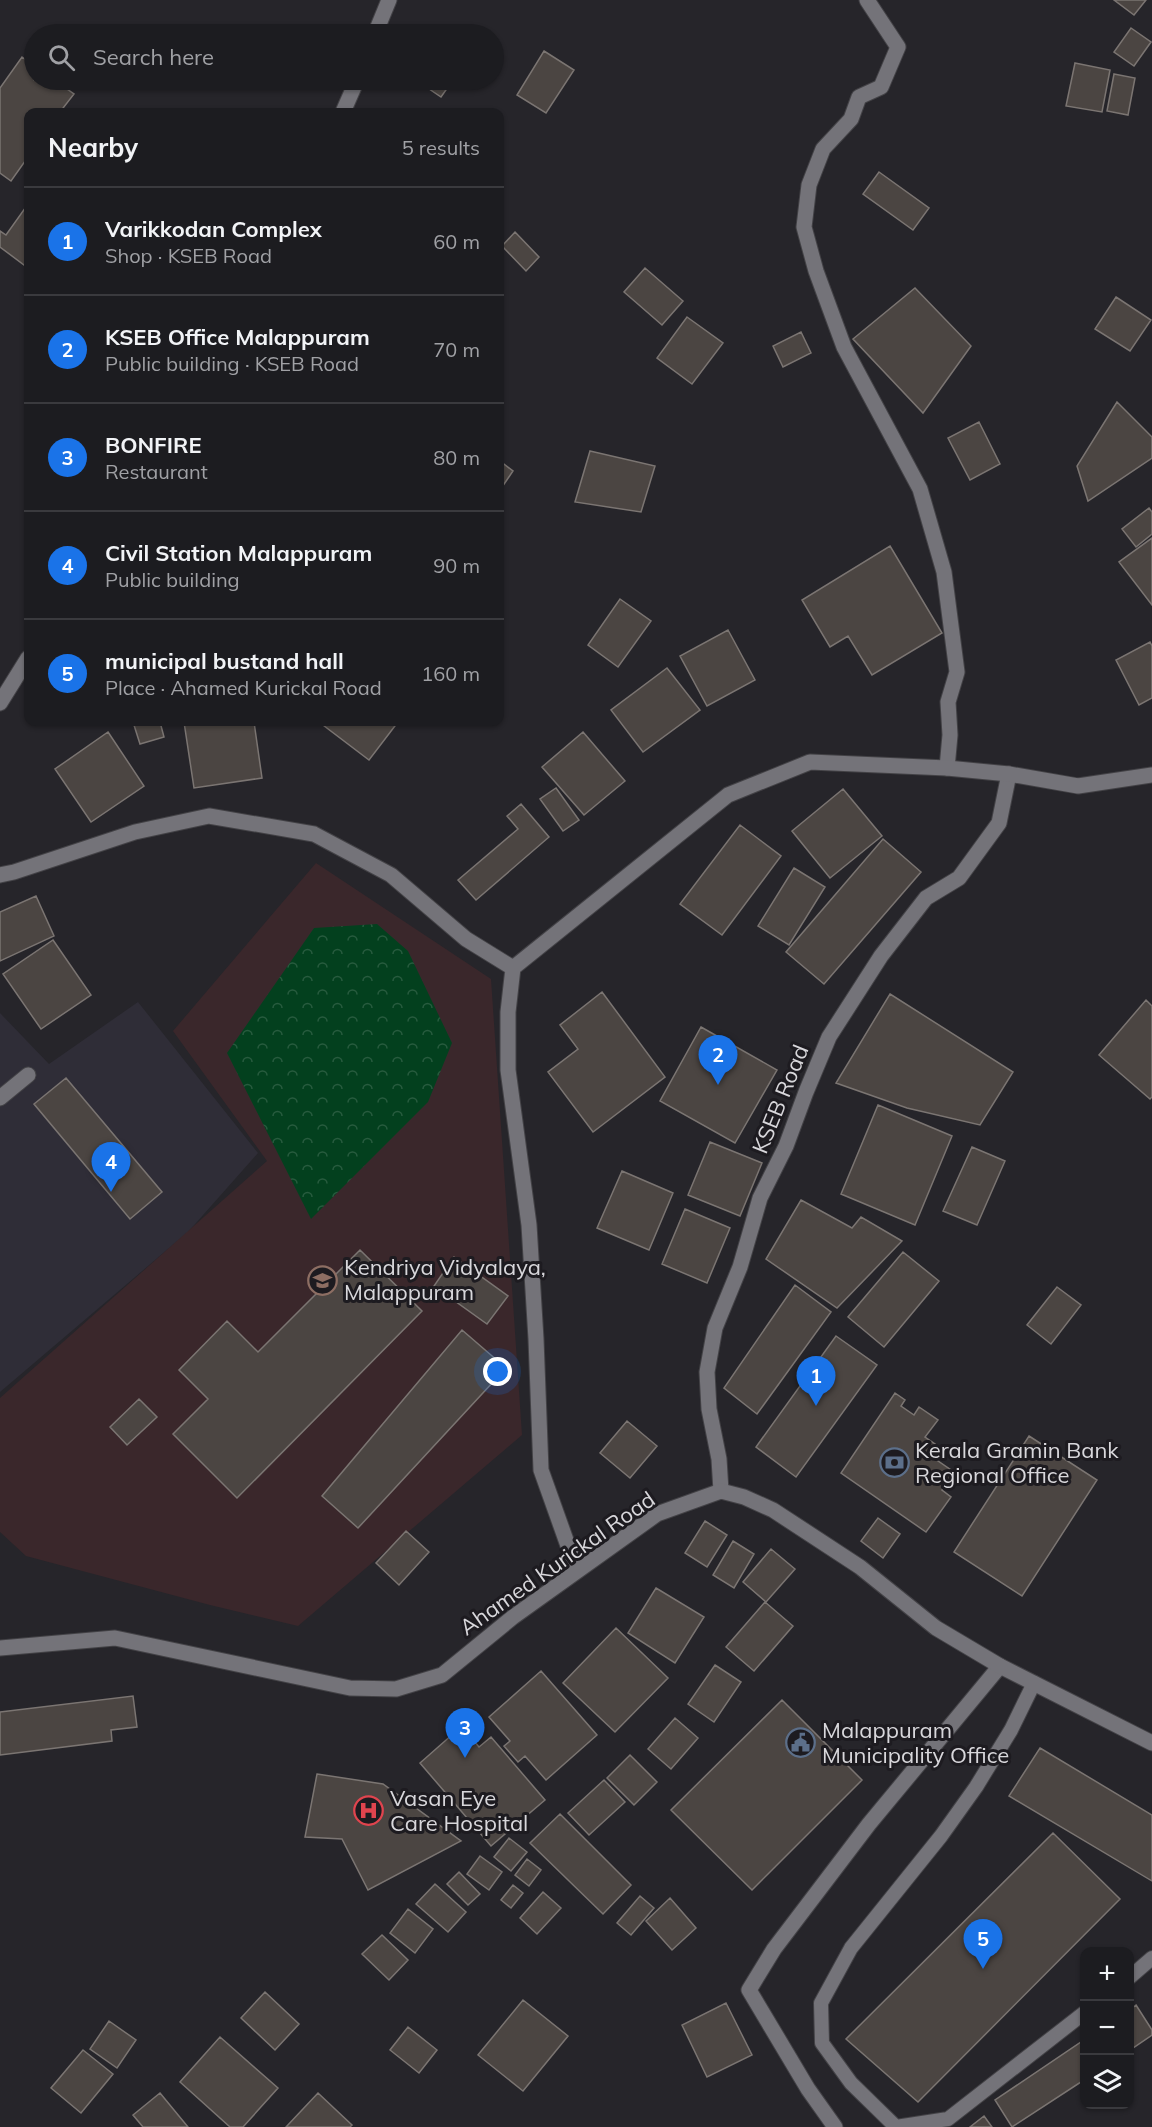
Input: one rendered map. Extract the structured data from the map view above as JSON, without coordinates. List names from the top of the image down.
{
  "streets": {
    "street": ["KSEB Road", "Ahamed Kurickal Road"]
  },
  "crossings": [
    ["KSEB Road", "Ahamed Kurickal Road"]
  ],
  "places": {
    "school or university": ["Kendriya Vidyalaya, Malappuram"],
    "bank": ["Kerala Gramin Bank Regional Office"],
    "public building": ["Malappuram Municipality Office"],
    "hospital": ["Vasan Eye Care Hospital"]
  },
  "page": {
    "search": "Search here",
    "heading": ["Nearby", "5 results"],
    "list": [
      {
        "mark": "1",
        "name": "Varikkodan Complex",
        "note": "Shop · KSEB Road",
        "value": "60 m"
      },
      {
        "mark": "2",
        "name": "KSEB Office Malappuram",
        "note": "Public building · KSEB Road",
        "value": "70 m"
      },
      {
        "mark": "3",
        "name": "BONFIRE",
        "note": "Restaurant",
        "value": "80 m"
      },
      {
        "mark": "4",
        "name": "Civil Station Malappuram",
        "note": "Public building",
        "value": "90 m"
      },
      {
        "mark": "5",
        "name": "municipal bustand hall",
        "note": "Place · Ahamed Kurickal Road",
        "value": "160 m"
      }
    ],
    "pins": [
      "2",
      "4",
      "1",
      "3",
      "5"
    ],
    "map_buttons": ["+", "−"]
  }
}
